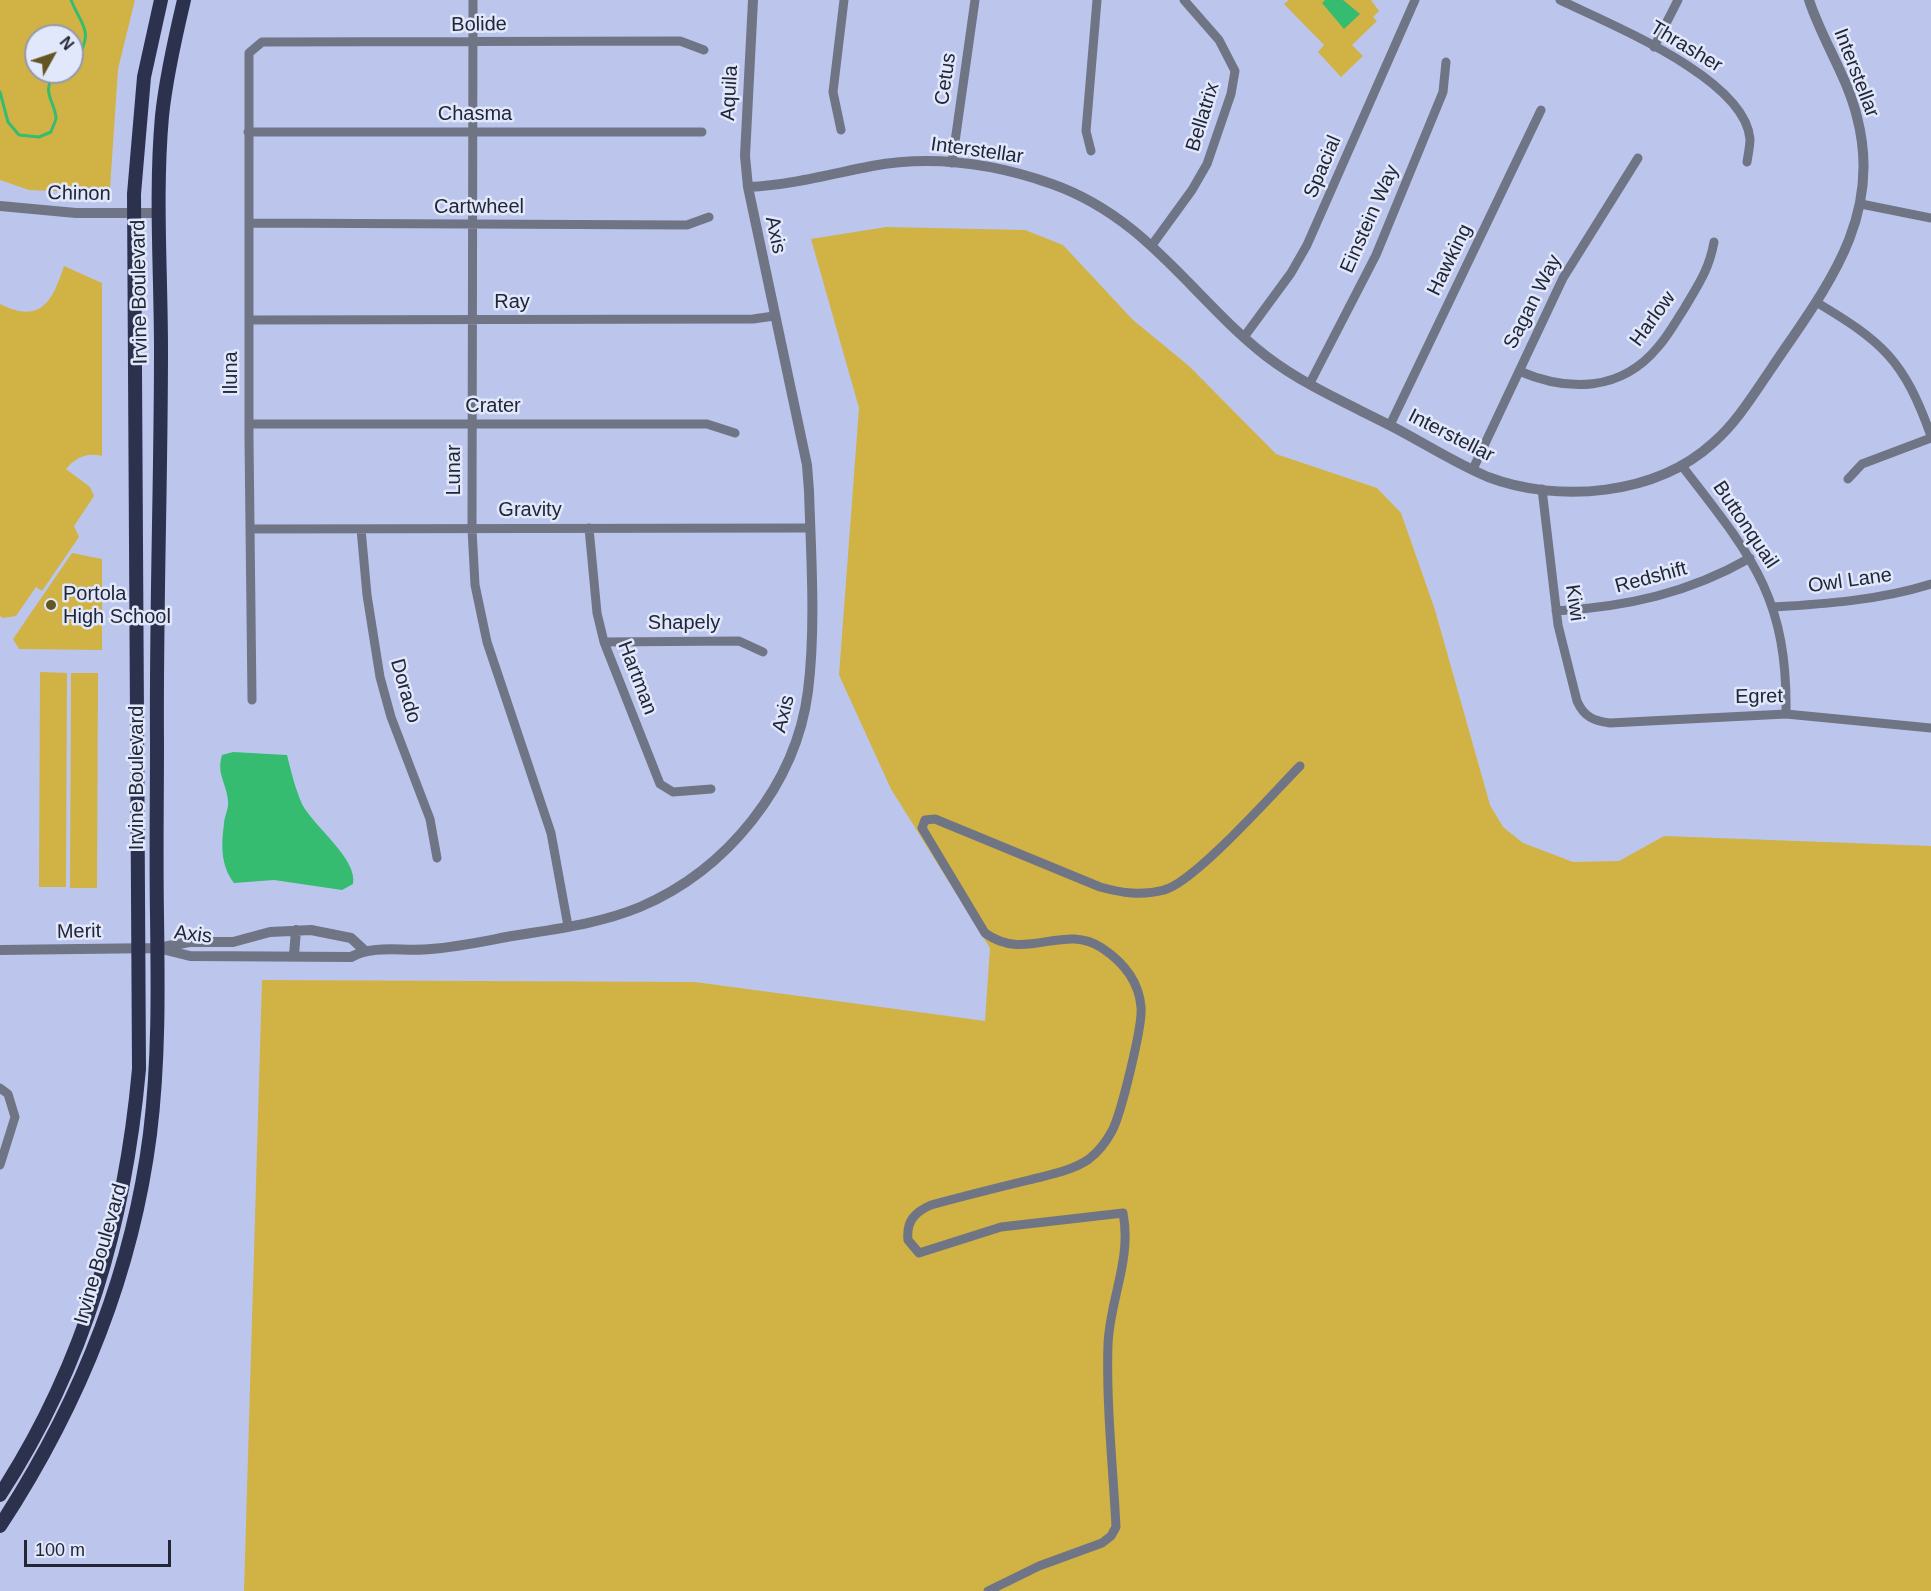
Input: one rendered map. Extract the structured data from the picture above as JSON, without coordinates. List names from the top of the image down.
{
  "streets": {
    "main road": ["Irvine Boulevard"],
    "street": [
      "Bolide",
      "Thrasher",
      "Interstellar",
      "Cetus",
      "Aquila",
      "Chasma",
      "Bellatrix",
      "Spacial",
      "Chinon",
      "Cartwheel",
      "Einstein Way",
      "Axis",
      "Hawking",
      "Ray",
      "Sagan Way",
      "Harlow",
      "Iluna",
      "Crater",
      "Lunar",
      "Gravity",
      "Buttonquail",
      "Redshift",
      "Owl Lane",
      "Kiwi",
      "Shapely",
      "Hartman",
      "Dorado",
      "Egret",
      "Merit"
    ]
  },
  "crossings": [
    ["Bolide", "Iluna"],
    ["Bolide", "Lunar"],
    ["Interstellar", "Cetus"],
    ["Interstellar", "Aquila"],
    ["Interstellar", "Bellatrix"],
    ["Interstellar", "Spacial"],
    ["Interstellar", "Einstein Way"],
    ["Interstellar", "Axis"],
    ["Interstellar", "Hawking"],
    ["Interstellar", "Sagan Way"],
    ["Interstellar", "Buttonquail"],
    ["Interstellar", "Kiwi"],
    ["Aquila", "Axis"],
    ["Chasma", "Iluna"],
    ["Chasma", "Lunar"],
    ["Chinon", "Irvine Boulevard"],
    ["Cartwheel", "Iluna"],
    ["Cartwheel", "Lunar"],
    ["Axis", "Irvine Boulevard"],
    ["Axis", "Ray"],
    ["Axis", "Lunar"],
    ["Axis", "Gravity"],
    ["Axis", "Merit"],
    ["Irvine Boulevard", "Merit"],
    ["Ray", "Iluna"],
    ["Ray", "Lunar"],
    ["Sagan Way", "Harlow"],
    ["Iluna", "Crater"],
    ["Iluna", "Gravity"],
    ["Crater", "Lunar"],
    ["Lunar", "Gravity"],
    ["Gravity", "Hartman"],
    ["Gravity", "Dorado"],
    ["Buttonquail", "Redshift"],
    ["Buttonquail", "Owl Lane"],
    ["Buttonquail", "Egret"],
    ["Redshift", "Kiwi"],
    ["Kiwi", "Egret"],
    ["Shapely", "Hartman"]
  ],
  "places": ["Portola High School"],
  "scale_bar": "100 m",
  "north": "top right"
}
